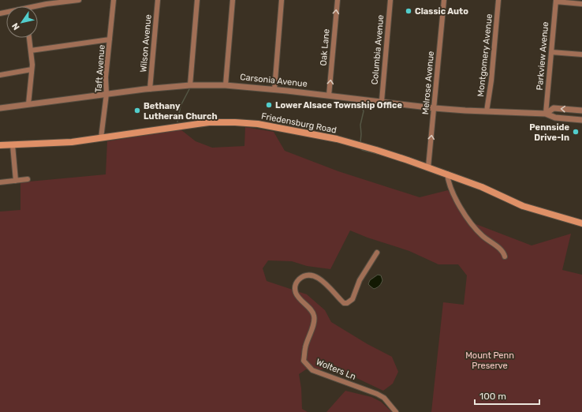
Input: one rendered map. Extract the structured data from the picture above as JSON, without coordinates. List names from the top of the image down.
{
  "streets": {
    "main road": ["Friedensburg Road"],
    "street": [
      "Wilson Avenue",
      "Oak Lane",
      "Columbia Avenue",
      "Montgomery Avenue",
      "Parkview Avenue",
      "Taft Avenue",
      "Carsonia Avenue",
      "Melrose Avenue",
      "Wolters Ln"
    ]
  },
  "crossings": [
    ["Wilson Avenue", "Carsonia Avenue"],
    ["Oak Lane", "Carsonia Avenue"],
    ["Columbia Avenue", "Carsonia Avenue"],
    ["Montgomery Avenue", "Carsonia Avenue"],
    ["Parkview Avenue", "Carsonia Avenue"],
    ["Taft Avenue", "Carsonia Avenue"],
    ["Taft Avenue", "Friedensburg Road"],
    ["Carsonia Avenue", "Melrose Avenue"],
    ["Melrose Avenue", "Friedensburg Road"]
  ],
  "one_way": ["Oak Lane", "Melrose Avenue"],
  "parks": ["Mount Penn Preserve"],
  "places": [
    "Classic Auto",
    "Lower Alsace Township Office",
    "Bethany Lutheran Church",
    "Pennside Drive-In"
  ],
  "scale_bar": "100 m",
  "north": "bottom left"
}
